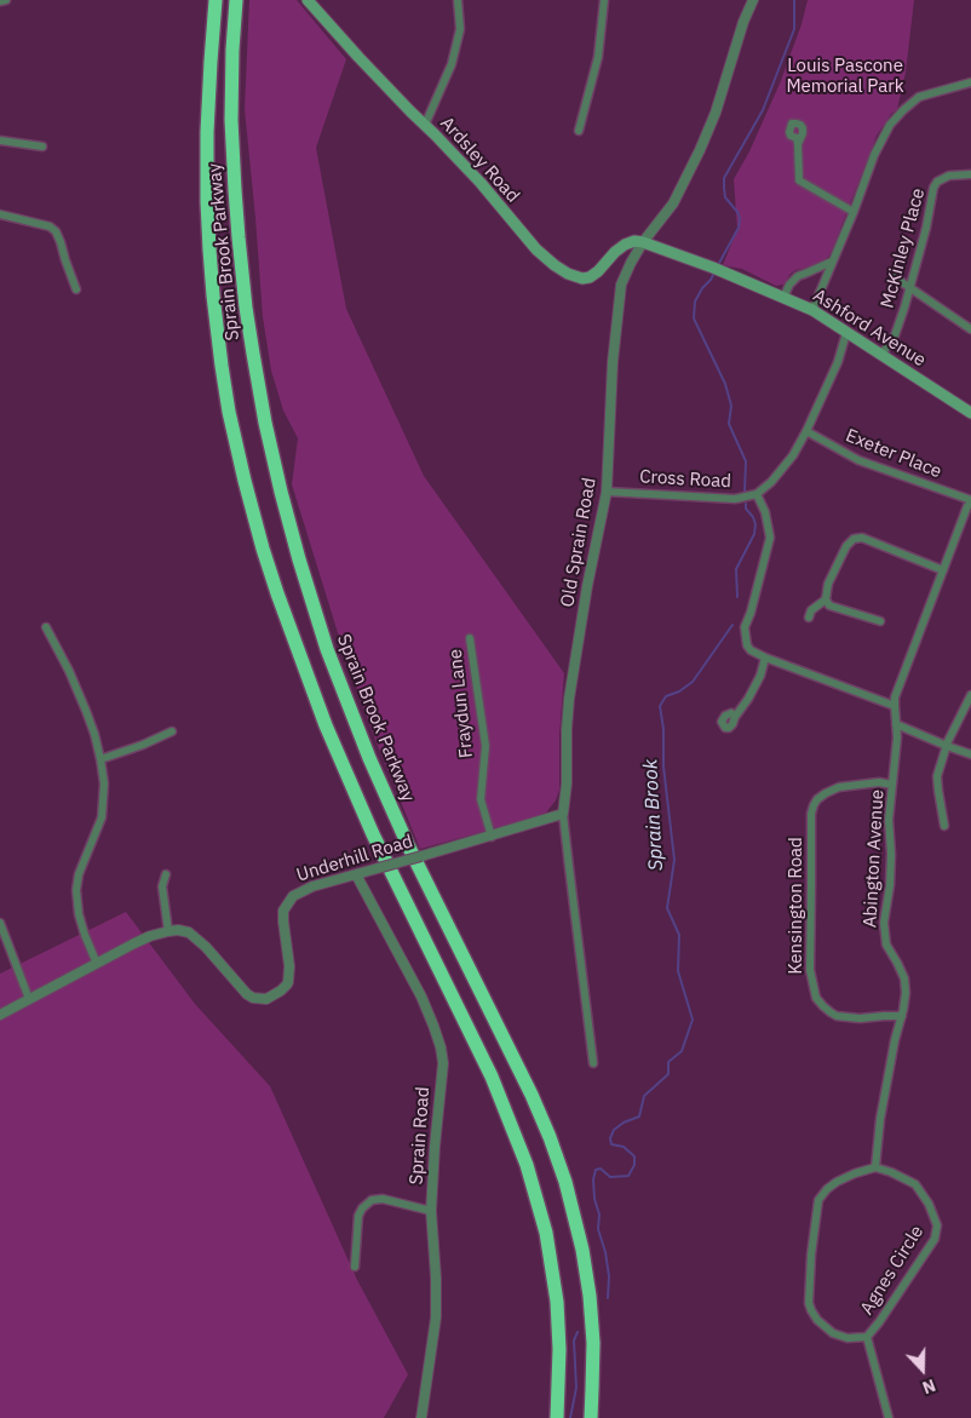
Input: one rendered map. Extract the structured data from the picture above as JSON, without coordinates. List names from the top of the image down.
{
  "streets": {
    "highway": ["Sprain Brook Parkway"],
    "main road": ["Ardsley Road", "Ashford Avenue"],
    "street": [
      "McKinley Place",
      "Exeter Place",
      "Cross Road",
      "Old Sprain Road",
      "Fraydun Lane",
      "Underhill Road",
      "Abington Avenue",
      "Kensington Road",
      "Sprain Road",
      "Agnes Circle"
    ]
  },
  "crossings": [
    ["Ardsley Road", "Ashford Avenue"],
    ["Ardsley Road", "Old Sprain Road"],
    ["McKinley Place", "Ashford Avenue"],
    ["Ashford Avenue", "Cross Road"],
    ["Ashford Avenue", "Old Sprain Road"],
    ["Exeter Place", "Cross Road"],
    ["Cross Road", "Old Sprain Road"],
    ["Old Sprain Road", "Underhill Road"],
    ["Fraydun Lane", "Underhill Road"],
    ["Underhill Road", "Sprain Road"],
    ["Abington Avenue", "Kensington Road"],
    ["Abington Avenue", "Agnes Circle"]
  ],
  "water": ["Sprain Brook"],
  "parks": ["Louis Pascone Memorial Park"],
  "north": "bottom"
}
